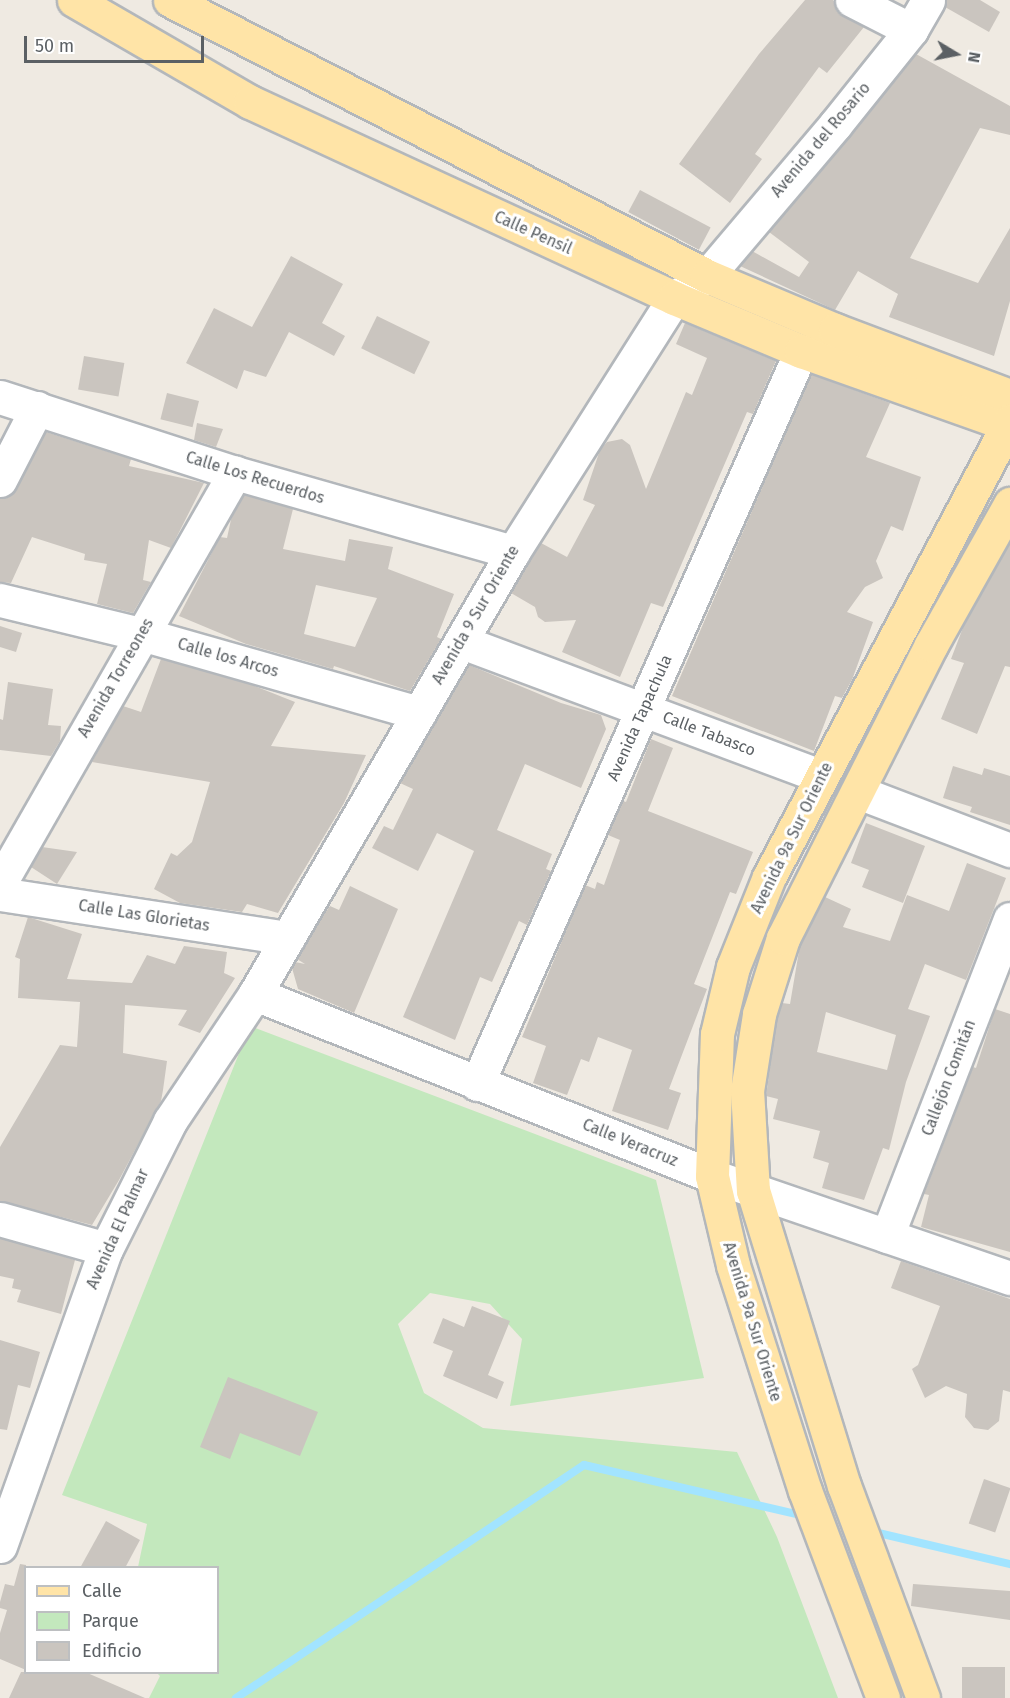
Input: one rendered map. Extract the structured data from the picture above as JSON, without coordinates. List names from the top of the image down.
{
  "streets": {
    "main road": ["Calle Pensil", "Avenida 9a Sur Oriente"],
    "street": [
      "Avenida del Rosario",
      "Calle Los Recuerdos",
      "Avenida 9 Sur Oriente",
      "Calle los Arcos",
      "Avenida Torreones",
      "Avenida Tapachula",
      "Calle Tabasco",
      "Calle Las Glorietas",
      "Callejón Comitán",
      "Calle Veracruz",
      "Avenida El Palmar"
    ]
  },
  "crossings": [
    ["Avenida del Rosario", "Calle Pensil"],
    ["Avenida del Rosario", "Avenida 9 Sur Oriente"],
    ["Calle Pensil", "Avenida 9 Sur Oriente"],
    ["Calle Pensil", "Avenida Tapachula"],
    ["Calle Pensil", "Avenida 9a Sur Oriente"],
    ["Calle Los Recuerdos", "Avenida 9 Sur Oriente"],
    ["Calle Los Recuerdos", "Avenida Torreones"],
    ["Avenida 9 Sur Oriente", "Calle los Arcos"],
    ["Avenida 9 Sur Oriente", "Calle Tabasco"],
    ["Avenida 9 Sur Oriente", "Calle Las Glorietas"],
    ["Avenida 9 Sur Oriente", "Avenida El Palmar"],
    ["Calle los Arcos", "Avenida Torreones"],
    ["Avenida Tapachula", "Calle Tabasco"],
    ["Avenida Tapachula", "Calle Veracruz"],
    ["Calle Tabasco", "Avenida 9a Sur Oriente"],
    ["Avenida 9a Sur Oriente", "Calle Veracruz"],
    ["Calle Las Glorietas", "Avenida El Palmar"],
    ["Callejón Comitán", "Calle Veracruz"],
    ["Calle Veracruz", "Avenida El Palmar"]
  ],
  "legend": ["Calle", "Parque", "Edificio"],
  "scale_bar": "50 m",
  "north": "right"
}
